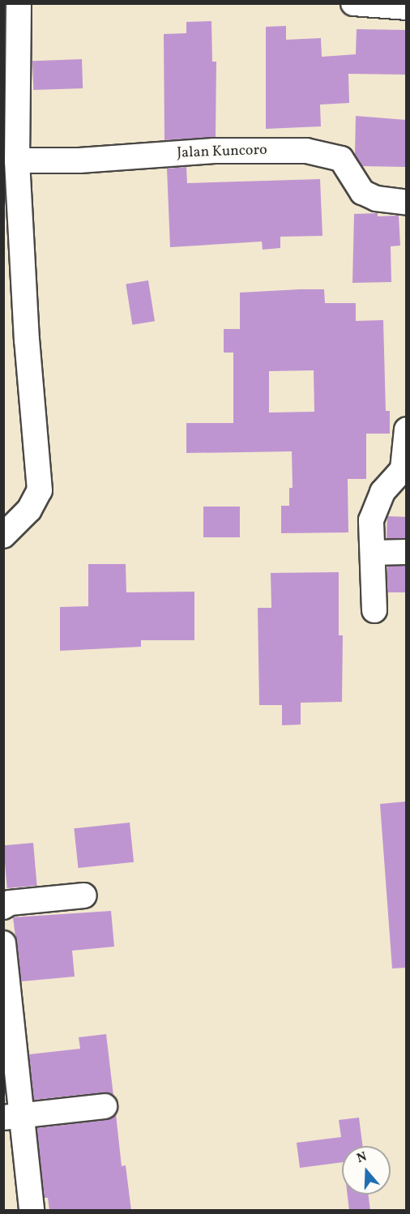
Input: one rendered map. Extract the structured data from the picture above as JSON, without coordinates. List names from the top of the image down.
{
  "streets": {
    "street": ["Jalan Kuncoro"]
  },
  "north": "top"
}
